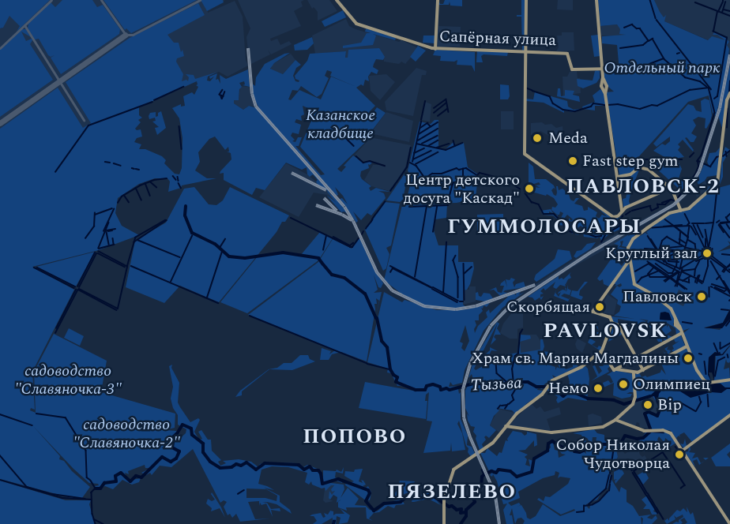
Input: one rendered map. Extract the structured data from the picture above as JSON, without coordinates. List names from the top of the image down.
{
  "streets": {
    "street": ["Сапёрная улица"]
  },
  "districts": [
    "ПАВЛОВСК-2",
    "ГУММОЛОСАРЫ",
    "PAVLOVSK",
    "ПОПОВО",
    "ПЯЗЕЛЕВО"
  ],
  "water": ["Тызьва"],
  "parks": [
    "Отдельный парк",
    "Казанское кладбище",
    "садоводство \"Славяночка-3\"",
    "садоводство \"Славяночка-2\""
  ],
  "places": [
    "Meda",
    "Fast step gym",
    "Центр детского досуга \"Каскад\"",
    "Круглый зал",
    "Павловск",
    "Скорбящая",
    "Храм св. Марии Магдалины",
    "Олимпиец",
    "Немо",
    "Bip",
    "Собор Николая Чудотворца"
  ]
}
